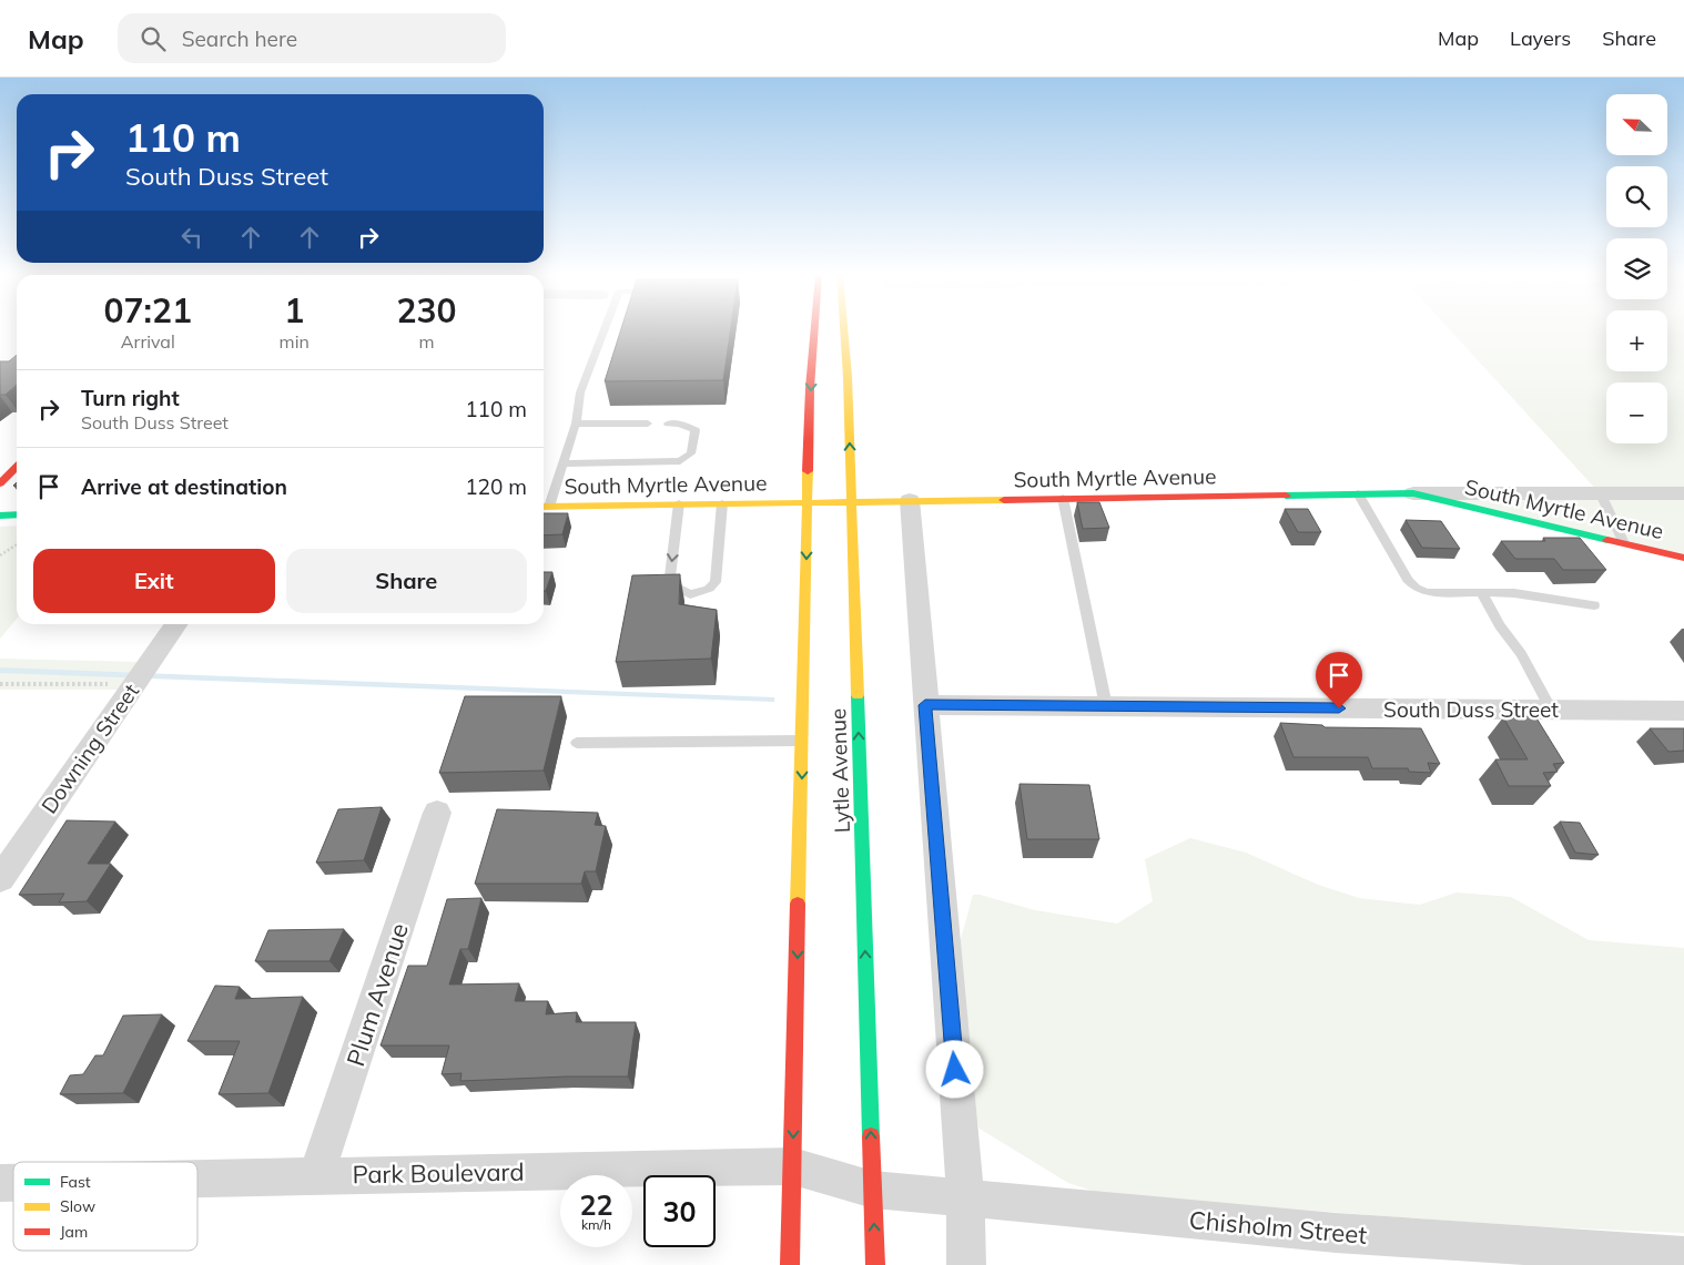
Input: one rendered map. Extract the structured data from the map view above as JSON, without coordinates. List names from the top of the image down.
{
  "streets": {
    "main road": ["South Myrtle Avenue", "Lytle Avenue"],
    "street": [
      "South Duss Street",
      "Downing Street",
      "Plum Avenue",
      "Park Boulevard",
      "Chisholm Street"
    ]
  },
  "crossings": [
    ["South Myrtle Avenue", "Lytle Avenue"],
    ["Lytle Avenue", "Park Boulevard"],
    ["Lytle Avenue", "Chisholm Street"],
    ["Plum Avenue", "Park Boulevard"],
    ["Park Boulevard", "Chisholm Street"]
  ],
  "legend": ["Fast", "Slow", "Jam"],
  "north": "top left",
  "page": {
    "header": "Map",
    "search": "Search here",
    "nav": ["Map", "Layers", "Share"],
    "map_buttons": ["+", "−"],
    "turn": ["110 m", "South Duss Street"],
    "eta": [
      "07:21",
      "Arrival",
      "1",
      "min",
      "230",
      "m"
    ],
    "list": [
      {
        "name": "Turn right",
        "note": "South Duss Street",
        "value": "110 m"
      },
      {
        "name": "Arrive at destination",
        "value": "120 m"
      }
    ],
    "buttons": ["Exit", "Share"],
    "speed": "22 km/h",
    "limit": "30"
  }
}
